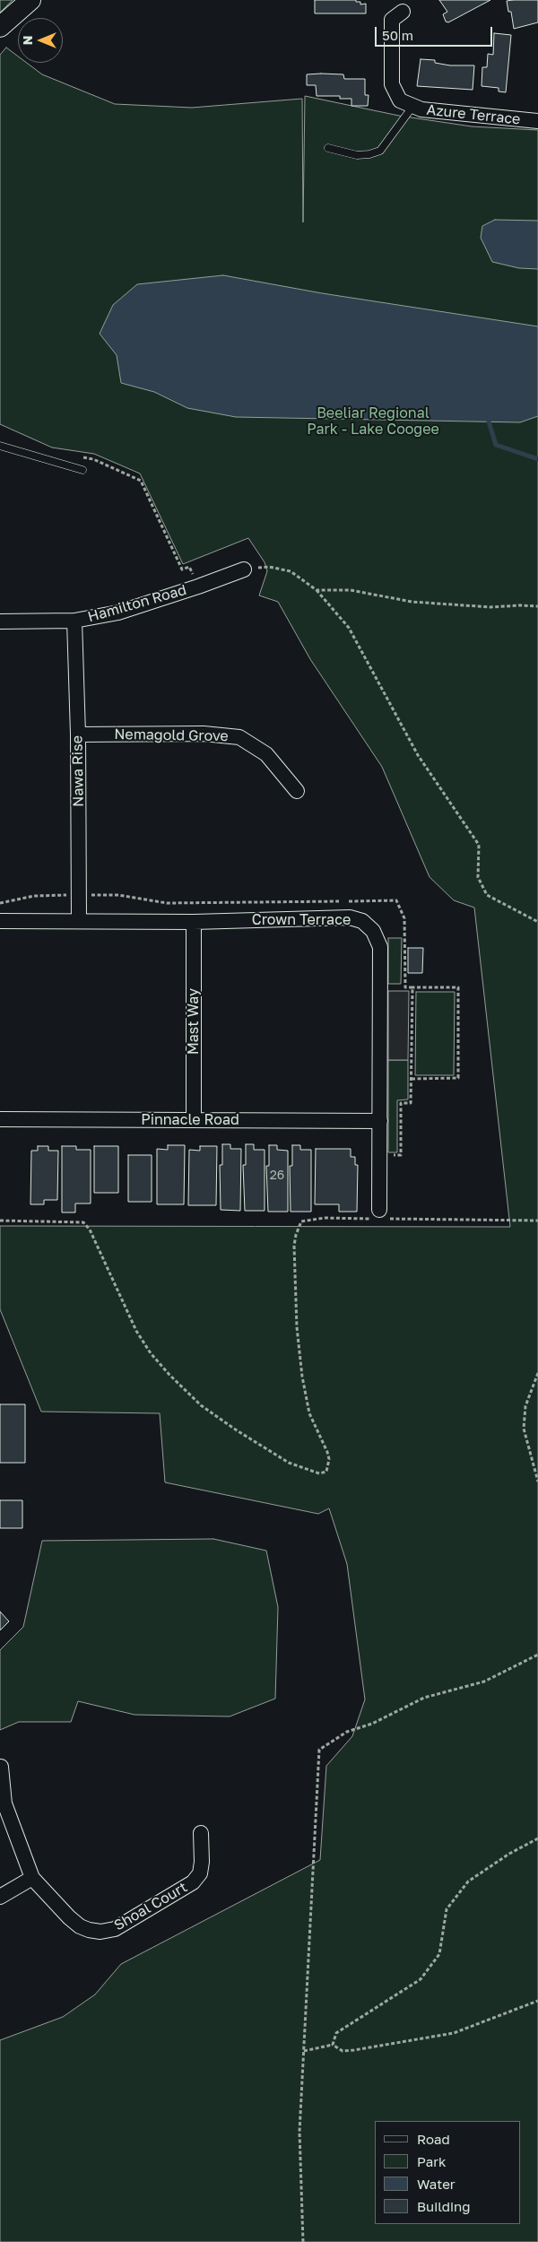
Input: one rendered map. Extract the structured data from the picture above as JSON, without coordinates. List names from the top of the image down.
{
  "streets": {
    "street": [
      "Azure Terrace",
      "Hamilton Road",
      "Nemagold Grove",
      "Nawa Rise",
      "Crown Terrace",
      "Mast Way",
      "Pinnacle Road",
      "Shoal Court"
    ]
  },
  "crossings": [
    ["Hamilton Road", "Nawa Rise"],
    ["Nemagold Grove", "Nawa Rise"],
    ["Nawa Rise", "Crown Terrace"],
    ["Crown Terrace", "Mast Way"],
    ["Crown Terrace", "Pinnacle Road"],
    ["Mast Way", "Pinnacle Road"]
  ],
  "parks": ["Beeliar Regional Park - Lake Coogee"],
  "house_numbers": ["26"],
  "legend": [
    "Road",
    "Park",
    "Water",
    "Building"
  ],
  "scale_bar": "50 m",
  "north": "left"
}
